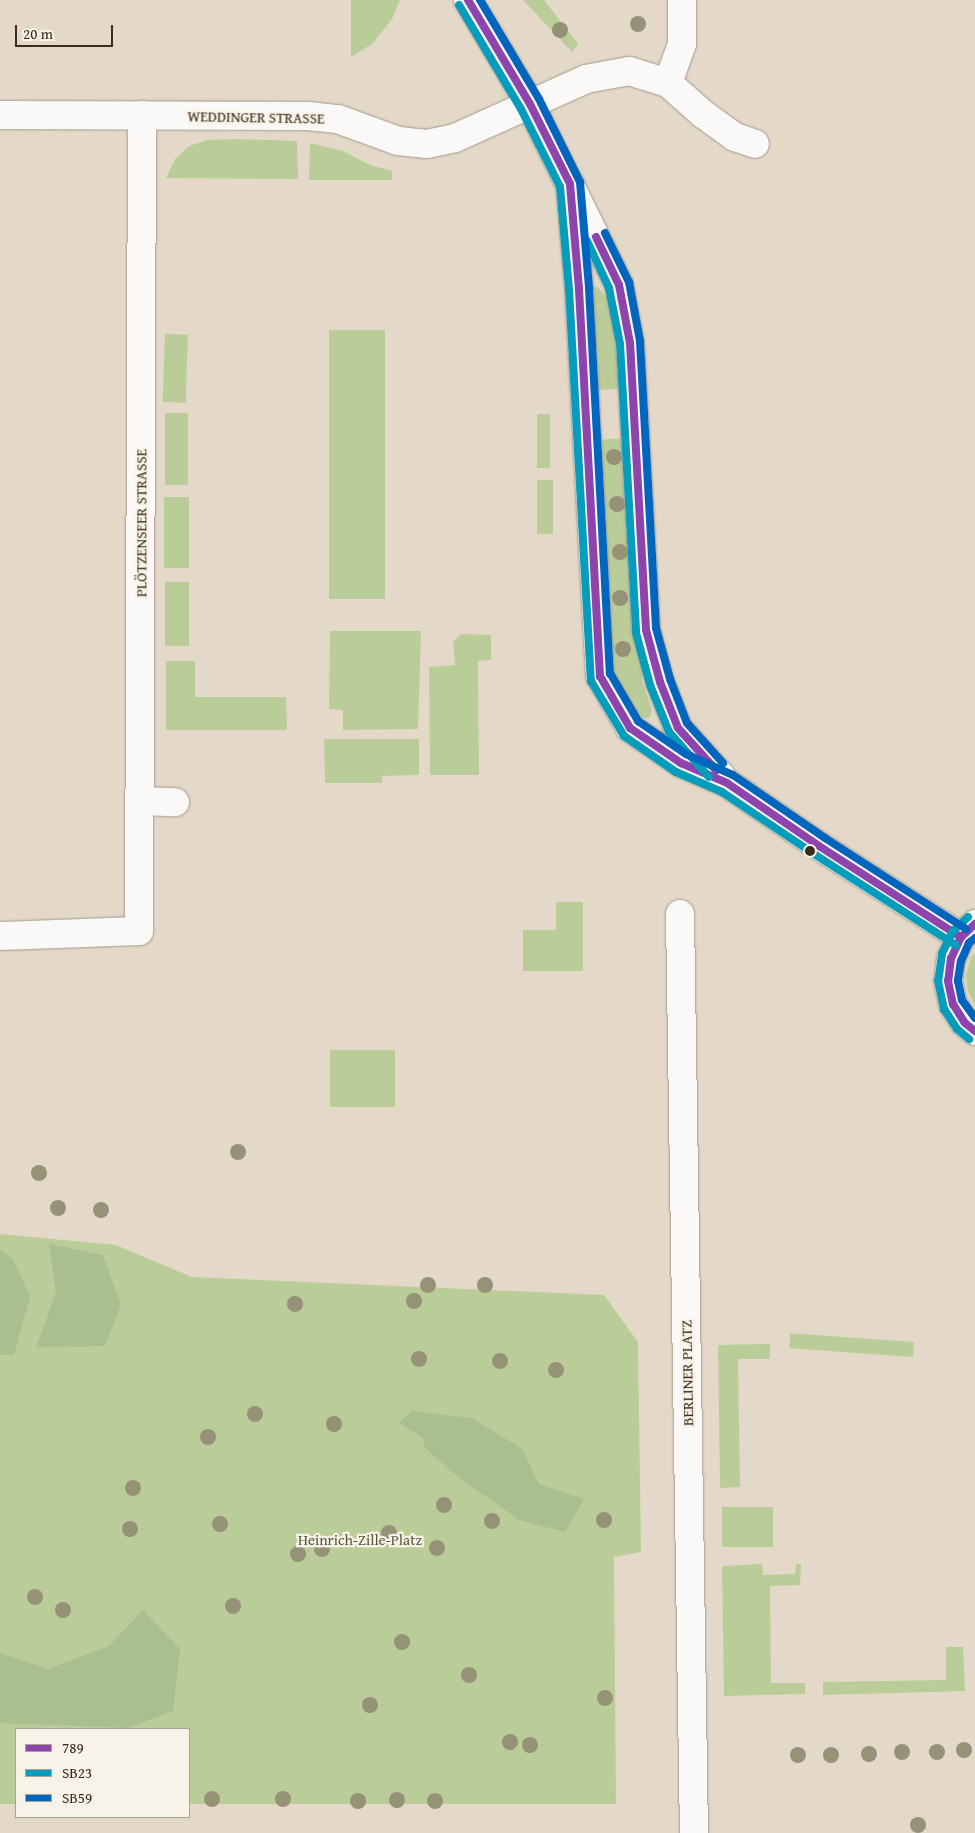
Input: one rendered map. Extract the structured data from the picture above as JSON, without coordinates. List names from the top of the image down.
{
  "streets": {
    "street": ["WEDDINGER STRASSE", "PLÖTZENSEER STRASSE", "BERLINER PLATZ"]
  },
  "crossings": [
    ["WEDDINGER STRASSE", "PLÖTZENSEER STRASSE"]
  ],
  "parks": ["Heinrich-Zille-Platz"],
  "lines": ["transit line 789", "transit line SB59", "transit line SB23"],
  "legend": ["789", "SB23", "SB59"],
  "scale_bar": "20 m"
}
